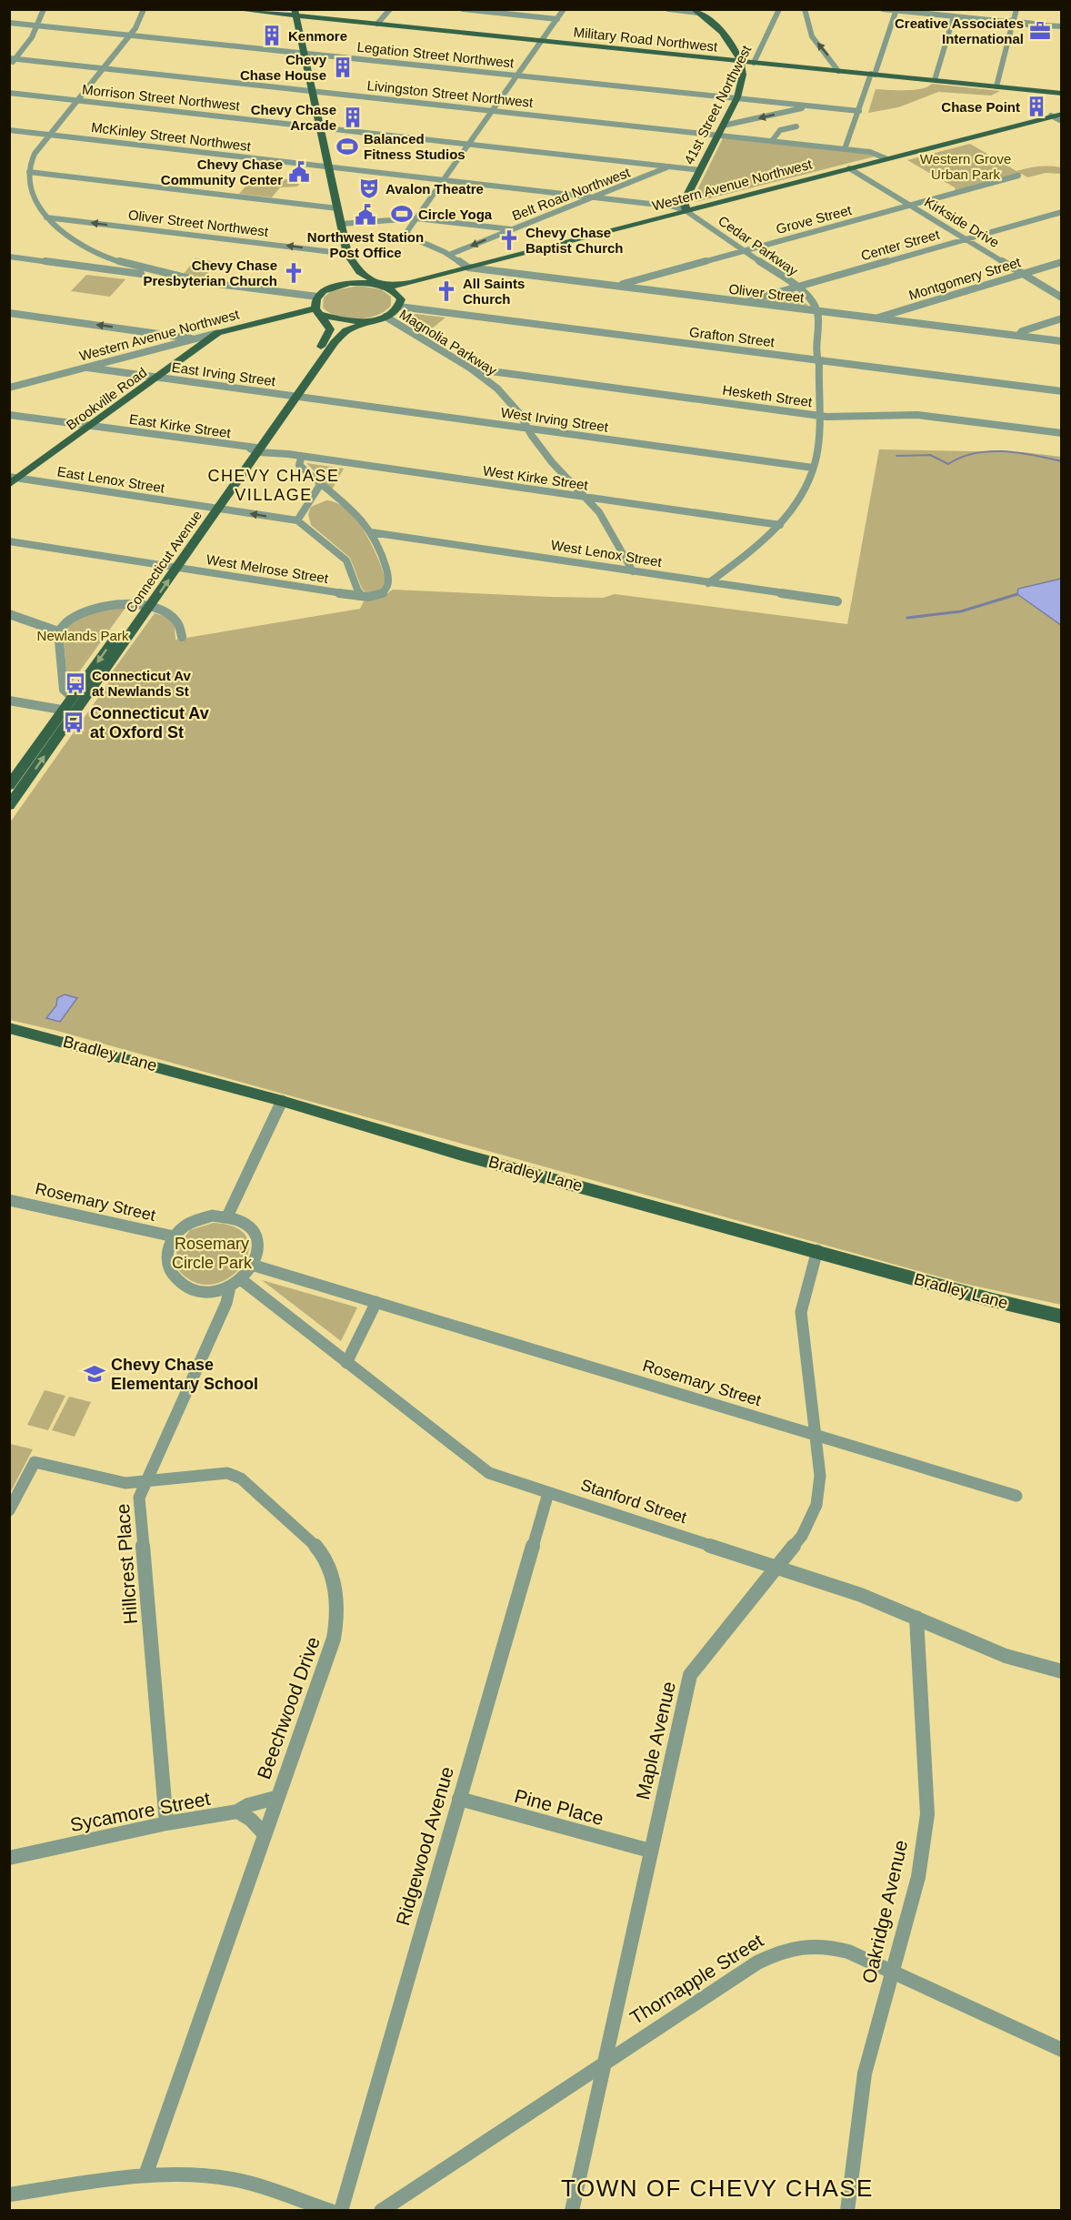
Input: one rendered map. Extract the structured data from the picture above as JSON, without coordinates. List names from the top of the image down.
{
  "streets": {
    "main road": [
      "Military Road Northwest",
      "41st Street Northwest",
      "Western Avenue Northwest",
      "Brookville Road",
      "Connecticut Avenue",
      "Bradley Lane"
    ],
    "street": [
      "Legation Street Northwest",
      "Livingston Street Northwest",
      "Morrison Street Northwest",
      "McKinley Street Northwest",
      "Belt Road Northwest",
      "Grove Street",
      "Kirkside Drive",
      "Oliver Street Northwest",
      "Center Street",
      "Cedar Parkway",
      "Montgomery Street",
      "Oliver Street",
      "Grafton Street",
      "Magnolia Parkway",
      "East Irving Street",
      "Hesketh Street",
      "West Irving Street",
      "East Kirke Street",
      "West Kirke Street",
      "East Lenox Street",
      "West Lenox Street",
      "West Melrose Street",
      "Rosemary Street",
      "Stanford Street",
      "Hillcrest Place",
      "Beechwood Drive",
      "Maple Avenue",
      "Pine Place",
      "Sycamore Street",
      "Ridgewood Avenue",
      "Oakridge Avenue",
      "Thornapple Street"
    ]
  },
  "crossings": [
    ["Military Road Northwest", "41st Street Northwest"],
    ["Legation Street Northwest", "41st Street Northwest"],
    ["Livingston Street Northwest", "41st Street Northwest"],
    ["Livingston Street Northwest", "Western Avenue Northwest"],
    ["Morrison Street Northwest", "41st Street Northwest"],
    ["Morrison Street Northwest", "Belt Road Northwest"],
    ["41st Street Northwest", "McKinley Street Northwest"],
    ["41st Street Northwest", "Western Avenue Northwest"],
    ["41st Street Northwest", "Cedar Parkway"],
    ["McKinley Street Northwest", "Western Avenue Northwest"],
    ["McKinley Street Northwest", "Belt Road Northwest"],
    ["McKinley Street Northwest", "Cedar Parkway"],
    ["Western Avenue Northwest", "Kirkside Drive"],
    ["Western Avenue Northwest", "Cedar Parkway"],
    ["Western Avenue Northwest", "Oliver Street"],
    ["Western Avenue Northwest", "East Irving Street"],
    ["Western Avenue Northwest", "Brookville Road"],
    ["Western Avenue Northwest", "Connecticut Avenue"],
    ["Grove Street", "Kirkside Drive"],
    ["Grove Street", "Cedar Parkway"],
    ["Grove Street", "Oliver Street"],
    ["Kirkside Drive", "Center Street"],
    ["Kirkside Drive", "Montgomery Street"],
    ["Center Street", "Cedar Parkway"],
    ["Center Street", "Oliver Street"],
    ["Cedar Parkway", "Oliver Street"],
    ["Montgomery Street", "Oliver Street"],
    ["Magnolia Parkway", "Hesketh Street"],
    ["Magnolia Parkway", "West Irving Street"],
    ["Magnolia Parkway", "West Kirke Street"],
    ["Magnolia Parkway", "West Lenox Street"],
    ["East Irving Street", "Brookville Road"],
    ["East Irving Street", "West Irving Street"],
    ["East Irving Street", "Connecticut Avenue"],
    ["Brookville Road", "East Kirke Street"],
    ["Brookville Road", "East Lenox Street"],
    ["West Irving Street", "Connecticut Avenue"],
    ["East Kirke Street", "West Kirke Street"],
    ["East Kirke Street", "Connecticut Avenue"],
    ["West Kirke Street", "Connecticut Avenue"],
    ["East Lenox Street", "Connecticut Avenue"],
    ["Connecticut Avenue", "West Melrose Street"],
    ["Bradley Lane", "Maple Avenue"],
    ["Rosemary Street", "Stanford Street"],
    ["Rosemary Street", "Hillcrest Place"],
    ["Rosemary Street", "Maple Avenue"],
    ["Stanford Street", "Hillcrest Place"],
    ["Stanford Street", "Maple Avenue"],
    ["Stanford Street", "Ridgewood Avenue"],
    ["Stanford Street", "Oakridge Avenue"],
    ["Hillcrest Place", "Beechwood Drive"],
    ["Hillcrest Place", "Sycamore Street"],
    ["Beechwood Drive", "Sycamore Street"],
    ["Maple Avenue", "Pine Place"],
    ["Maple Avenue", "Thornapple Street"],
    ["Pine Place", "Ridgewood Avenue"],
    ["Oakridge Avenue", "Thornapple Street"]
  ],
  "districts": ["CHEVY CHASE VILLAGE", "TOWN OF CHEVY CHASE"],
  "parks": ["Western Grove Urban Park", "Newlands Park", "Rosemary Circle Park"],
  "places": {
    "office": ["Creative Associates International"],
    "building": [
      "Kenmore",
      "Chevy Chase House",
      "Chase Point",
      "Chevy Chase Arcade"
    ],
    "sports": ["Balanced Fitness Studios", "Circle Yoga"],
    "public building": ["Chevy Chase Community Center", "Northwest Station Post Office"],
    "theatre": ["Avalon Theatre"],
    "church": ["Chevy Chase Baptist Church", "Chevy Chase Presbyterian Church", "All Saints Church"],
    "bus stop": ["Connecticut Av at Newlands St", "Connecticut Av at Oxford St"],
    "school or university": ["Chevy Chase Elementary School"]
  }
}
